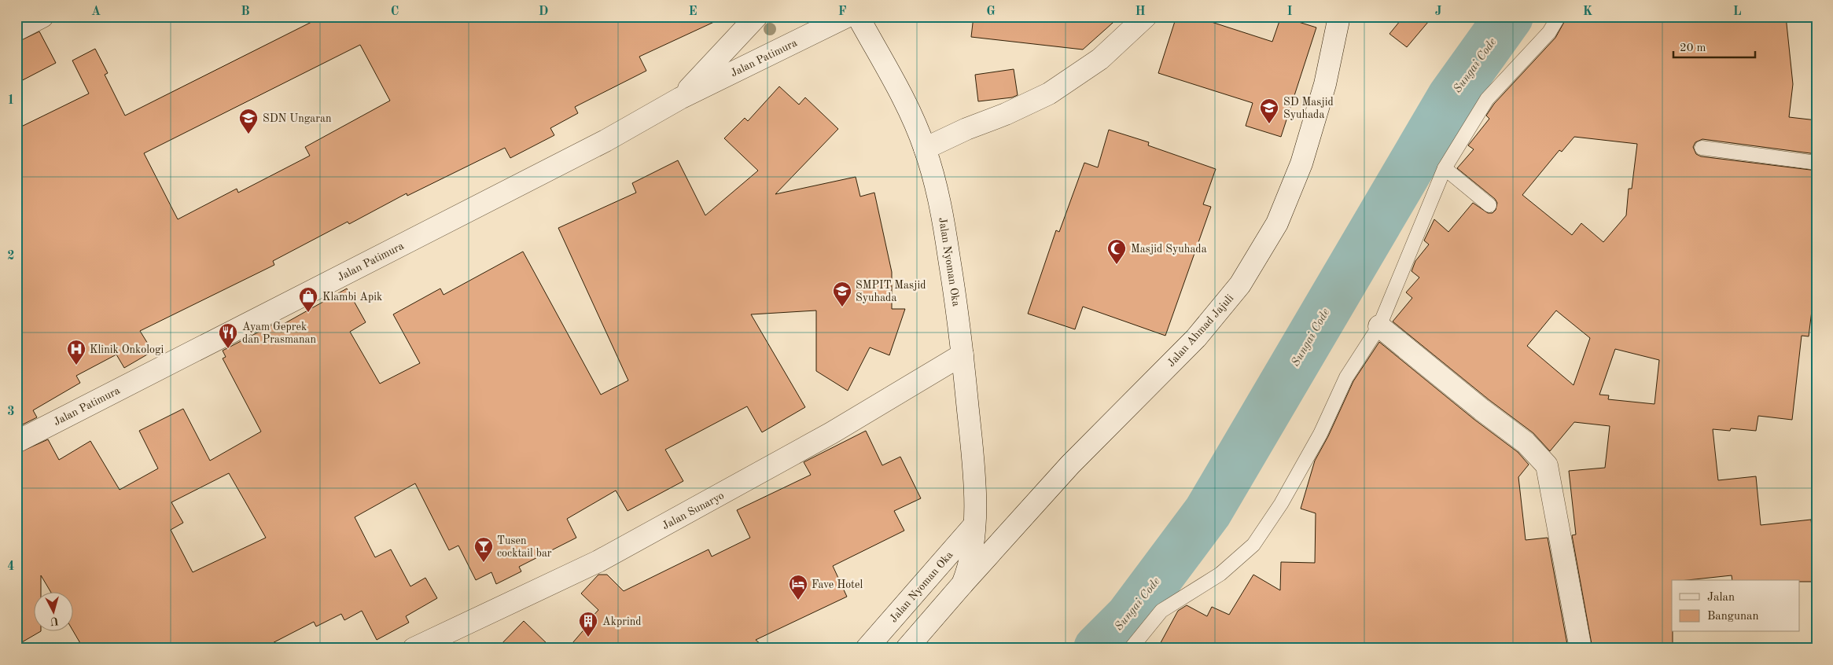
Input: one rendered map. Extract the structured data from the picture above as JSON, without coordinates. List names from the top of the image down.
{
  "streets": {
    "street": [
      "Jalan Patimura",
      "Jalan Nyoman Oka",
      "Jalan Ahmad Jajuli",
      "Jalan Sunaryo"
    ]
  },
  "crossings": [
    ["Jalan Nyoman Oka", "Jalan Ahmad Jajuli"],
    ["Jalan Nyoman Oka", "Jalan Sunaryo"]
  ],
  "water": ["Sungai Code"],
  "places": {
    "school or university": ["SD Masjid Syuhada", "SDN Ungaran", "SMPIT Masjid Syuhada"],
    "mosque": ["Masjid Syuhada"],
    "shop": ["Klambi Apik"],
    "restaurant": ["Ayam Geprek dan Prasmanan"],
    "hospital": ["Klinik Onkologi"],
    "bar": ["Tusen cocktail bar"],
    "hotel": ["Fave Hotel"],
    "building": ["Akprind"]
  },
  "legend": ["Jalan", "Bangunan"],
  "scale_bar": "20 m",
  "north": "bottom",
  "grid": {
    "columns": [
      "A",
      "B",
      "C",
      "D",
      "E",
      "F",
      "G",
      "H",
      "I",
      "J",
      "K",
      "L"
    ],
    "rows": [
      "1",
      "2",
      "3",
      "4"
    ]
  }
}
